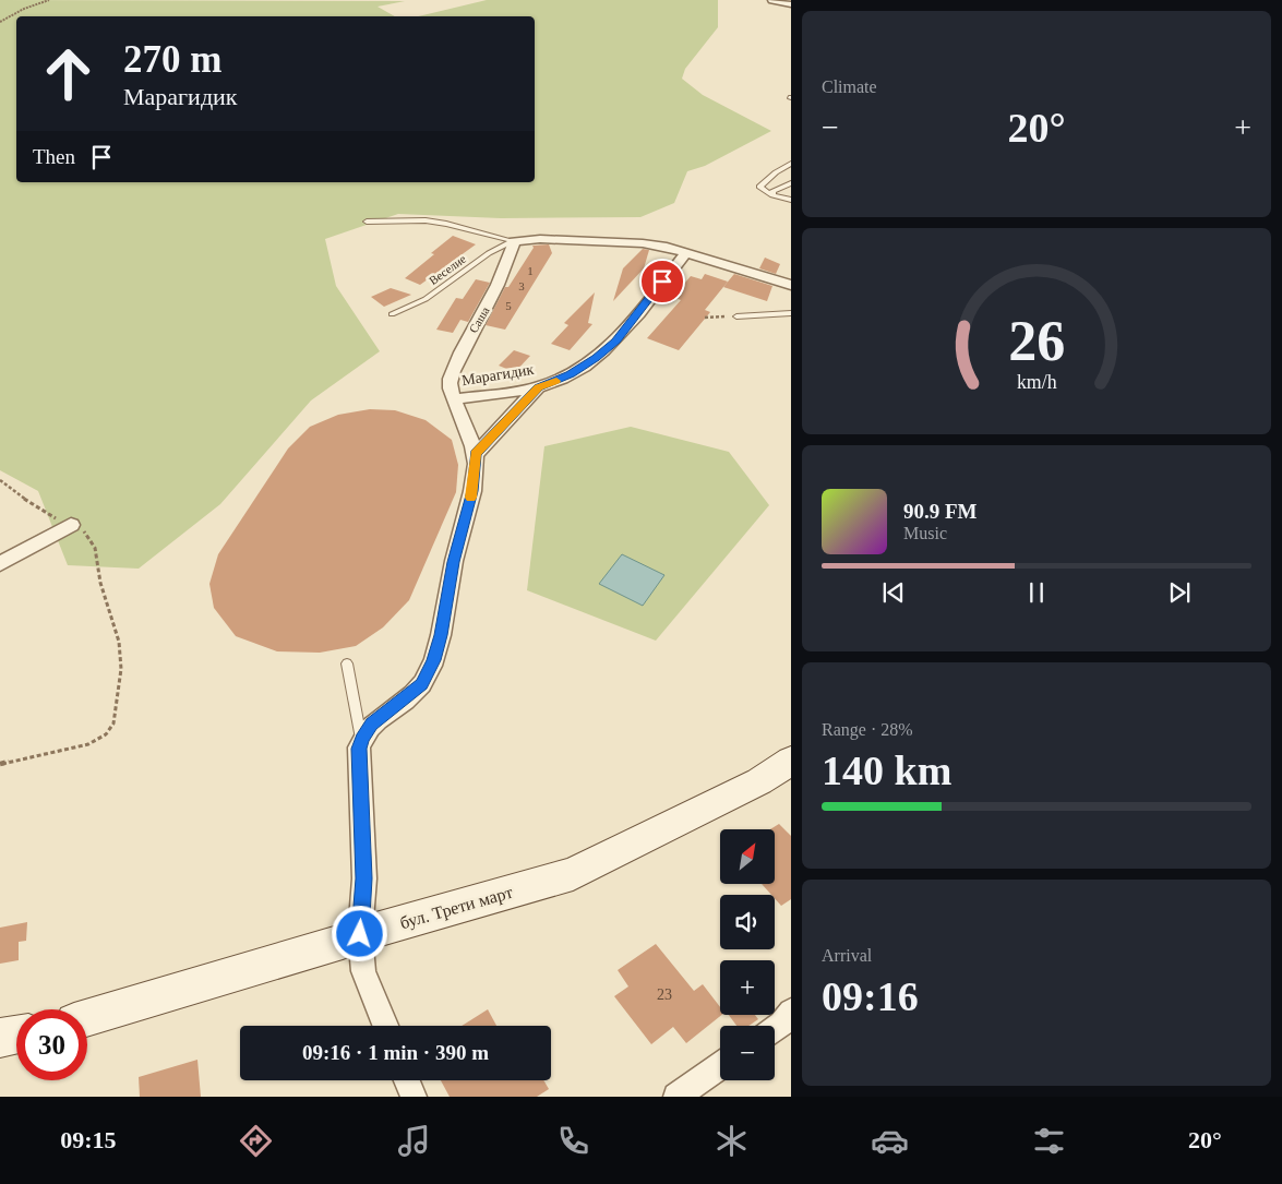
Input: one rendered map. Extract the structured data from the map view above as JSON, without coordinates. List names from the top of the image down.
{
  "streets": {
    "street": ["Саша", "Марагидик", "бул. Трети март"],
    "lane": ["Веселие"]
  },
  "crossings": [
    ["Веселие", "Саша"],
    ["Саша", "Марагидик"]
  ],
  "house_numbers": [
    "1",
    "3",
    "5",
    "23"
  ],
  "north": "top right",
  "page": {
    "tile": [
      "Climate",
      ["Range · 28%", "140 km"],
      ["Arrival", "09:16"]
    ],
    "turn": ["270 m", "Марагидик"],
    "heat": ["−", "20°", "+"],
    "then": "Then",
    "song": ["90.9 FM", "Music"],
    "map_buttons": ["+", "−"],
    "limit": "30",
    "trip": "09:16 · 1 min · 390 m",
    "tabs": ["09:15", "20°"],
    "gauge": ["26", "km/h"]
  }
}
